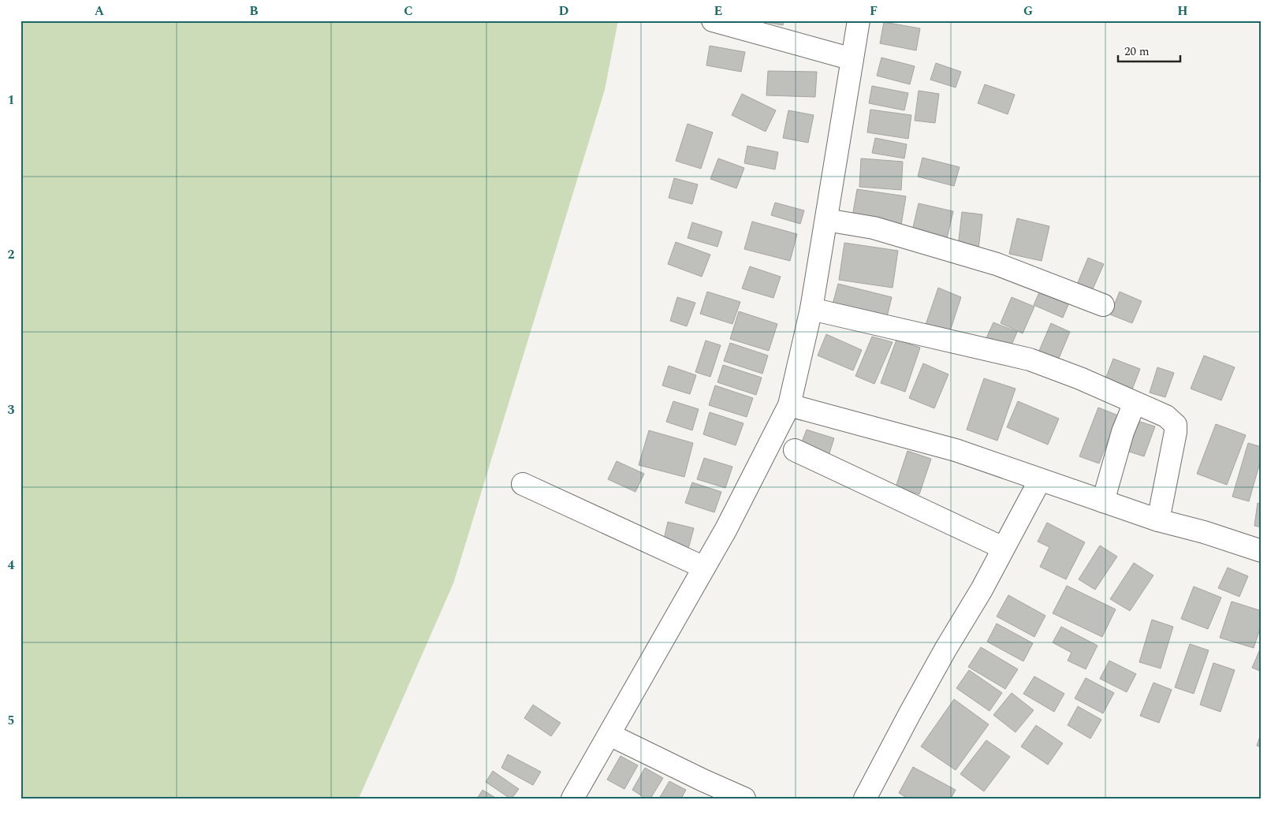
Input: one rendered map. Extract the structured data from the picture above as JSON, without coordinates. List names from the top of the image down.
{
  "scale_bar": "20 m",
  "grid": {
    "columns": [
      "A",
      "B",
      "C",
      "D",
      "E",
      "F",
      "G",
      "H"
    ],
    "rows": [
      "1",
      "2",
      "3",
      "4",
      "5"
    ]
  }
}
